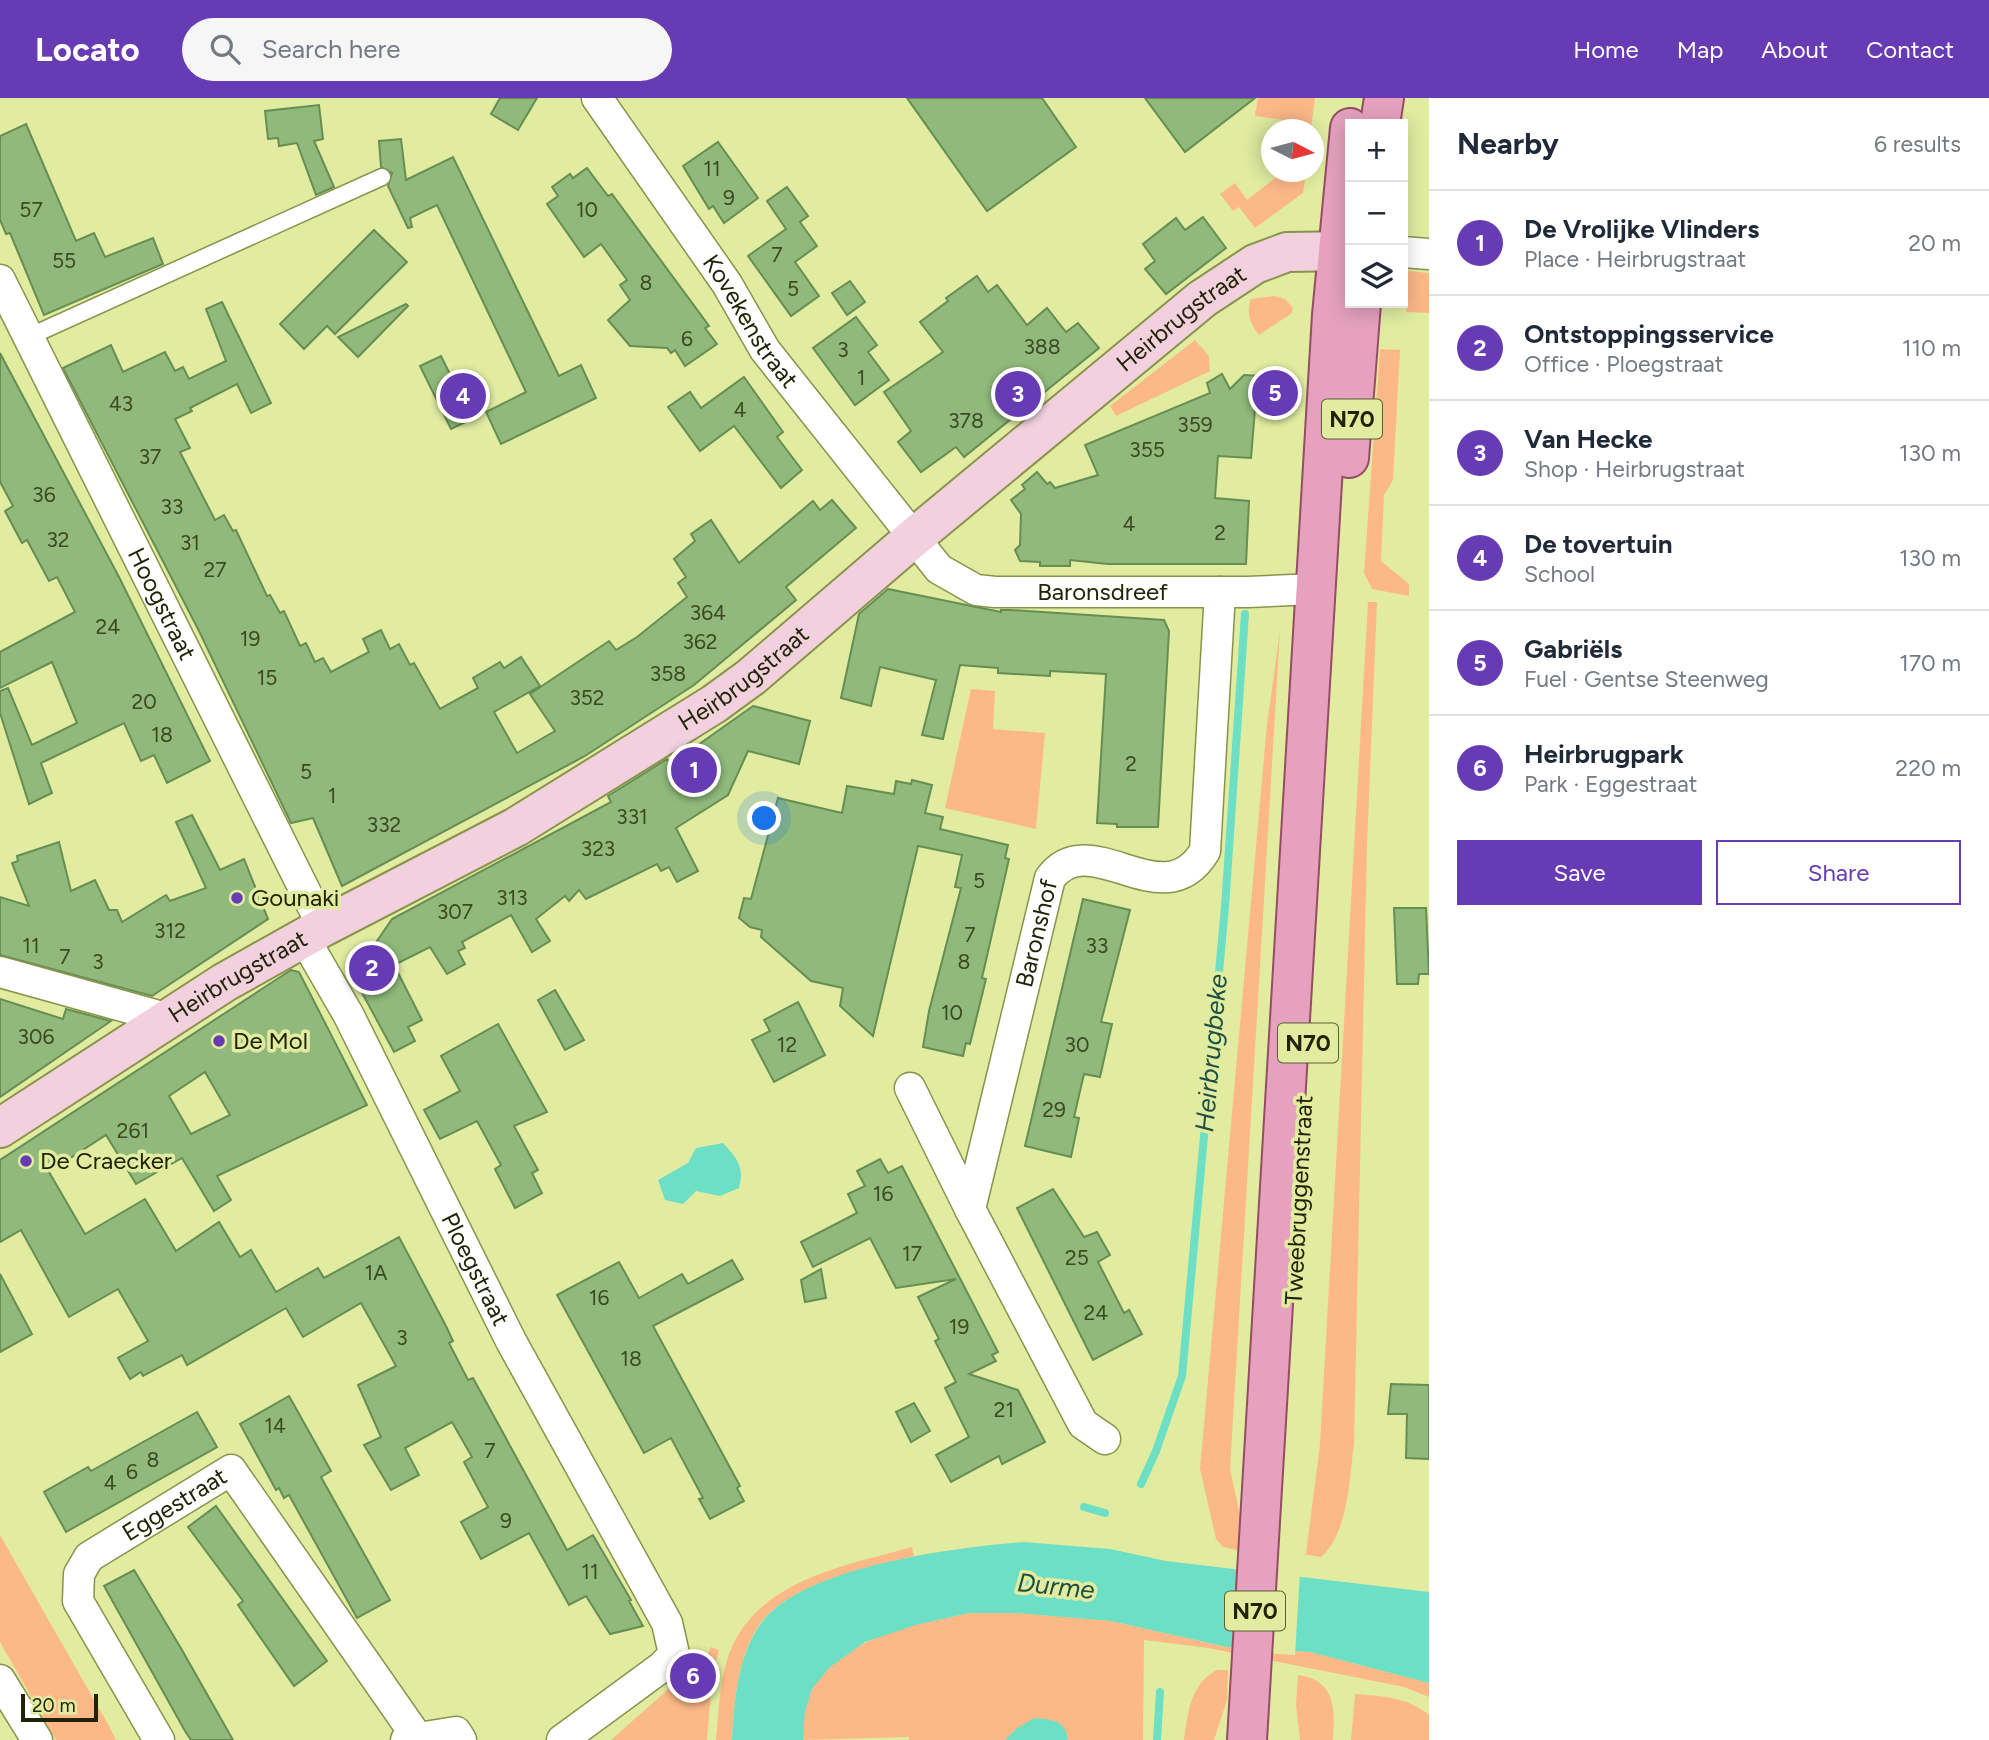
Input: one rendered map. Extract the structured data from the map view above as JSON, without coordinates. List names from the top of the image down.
{
  "streets": {
    "main road": ["N70", "Tweebruggenstraat"],
    "street": [
      "Kovekenstraat",
      "Heirbrugstraat",
      "Baronsdreef",
      "Hoogstraat",
      "Baronshof",
      "Ploegstraat",
      "Eggestraat"
    ]
  },
  "crossings": [
    ["Kovekenstraat", "Heirbrugstraat"],
    ["Kovekenstraat", "Baronsdreef"],
    ["Heirbrugstraat", "N70"],
    ["Heirbrugstraat", "Baronsdreef"],
    ["Heirbrugstraat", "Hoogstraat"],
    ["Heirbrugstraat", "Ploegstraat"],
    ["N70", "Baronsdreef"],
    ["N70", "Tweebruggenstraat"],
    ["Baronsdreef", "Baronshof"],
    ["Baronsdreef", "Tweebruggenstraat"],
    ["Hoogstraat", "Ploegstraat"]
  ],
  "water": ["Heirbrugbeke", "Durme"],
  "places": ["Gounaki", "De Mol", "De Craecker"],
  "house_numbers": [
    "11",
    "9",
    "57",
    "10",
    "7",
    "55",
    "8",
    "5",
    "6",
    "388",
    "3",
    "1",
    "43",
    "4",
    "378",
    "359",
    "355",
    "37",
    "36",
    "33",
    "4",
    "2",
    "32",
    "31",
    "27",
    "364",
    "24",
    "19",
    "362",
    "358",
    "15",
    "352",
    "20",
    "18",
    "2",
    "5",
    "1",
    "331",
    "332",
    "323",
    "5",
    "313",
    "307",
    "312",
    "7",
    "11",
    "33",
    "7",
    "3",
    "8",
    "10",
    "306",
    "12",
    "30",
    "29",
    "261",
    "16",
    "17",
    "25",
    "1A",
    "16",
    "24",
    "19",
    "3",
    "18",
    "21",
    "14",
    "7",
    "8",
    "6",
    "4",
    "9",
    "11"
  ],
  "scale_bar": "20 m",
  "north": "right",
  "page": {
    "header": "Locato",
    "search": "Search here",
    "nav": [
      "Home",
      "Map",
      "About",
      "Contact"
    ],
    "heading": ["Nearby", "6 results"],
    "map_buttons": ["+", "−"],
    "list": [
      {
        "mark": "1",
        "name": "De Vrolijke Vlinders",
        "note": "Place · Heirbrugstraat",
        "value": "20 m"
      },
      {
        "mark": "2",
        "name": "Ontstoppingsservice",
        "note": "Office · Ploegstraat",
        "value": "110 m"
      },
      {
        "mark": "3",
        "name": "Van Hecke",
        "note": "Shop · Heirbrugstraat",
        "value": "130 m"
      },
      {
        "mark": "4",
        "name": "De tovertuin",
        "note": "School",
        "value": "130 m"
      },
      {
        "mark": "5",
        "name": "Gabriëls",
        "note": "Fuel · Gentse Steenweg",
        "value": "170 m"
      },
      {
        "mark": "6",
        "name": "Heirbrugpark",
        "note": "Park · Eggestraat",
        "value": "220 m"
      }
    ],
    "pins": [
      "5",
      "3",
      "4",
      "1",
      "2",
      "6"
    ],
    "buttons": ["Save", "Share"],
    "scale": "20 m"
  }
}
